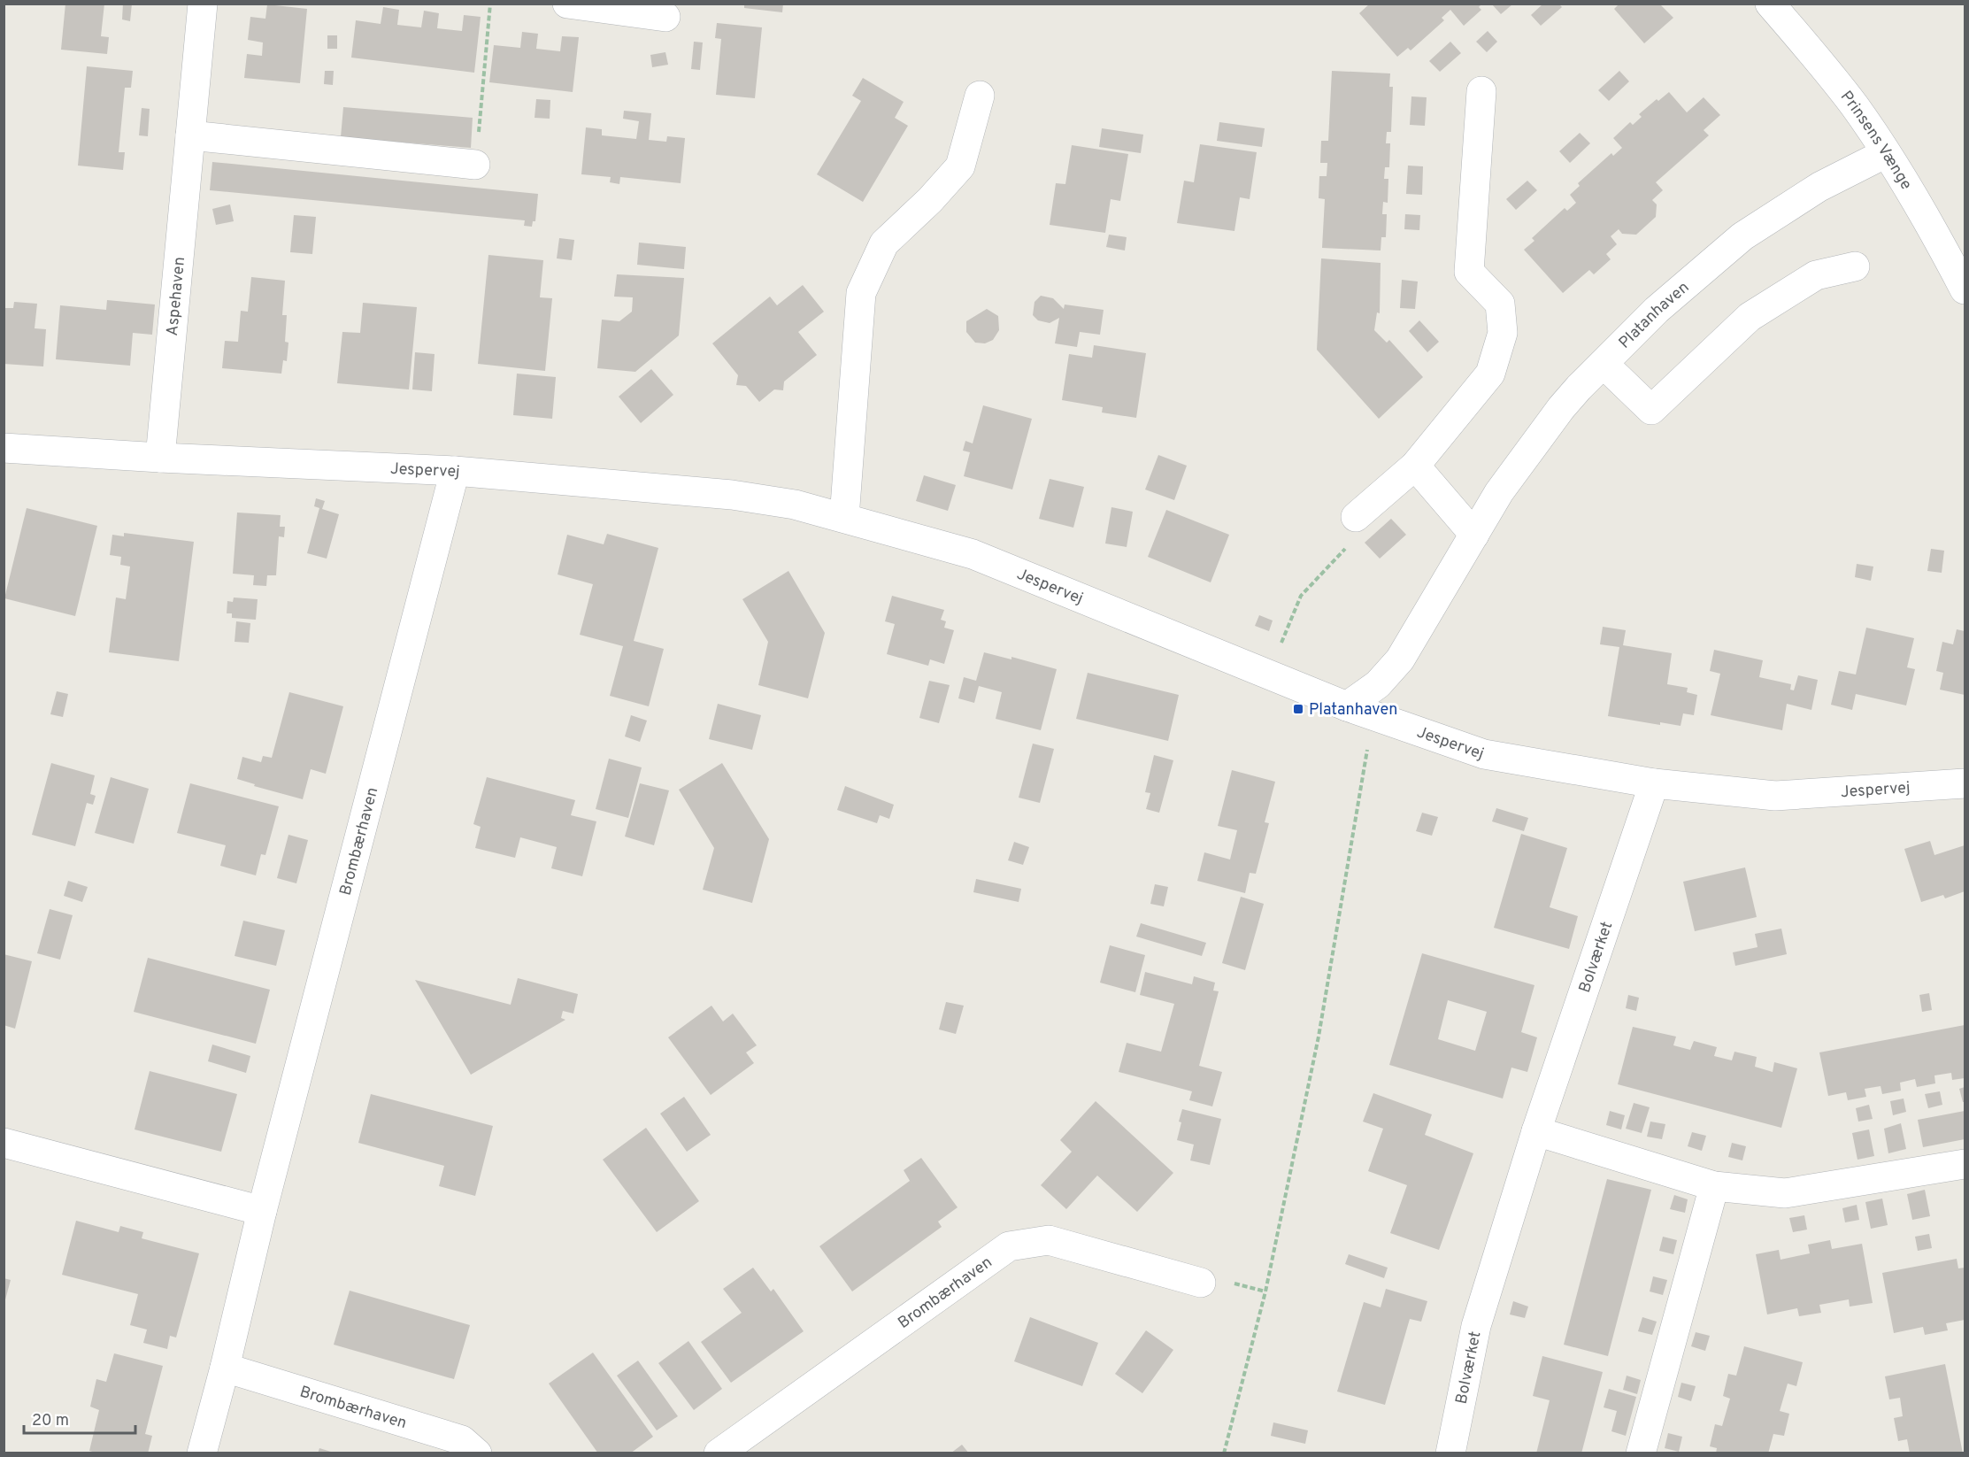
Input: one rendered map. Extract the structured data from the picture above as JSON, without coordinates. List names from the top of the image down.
{
  "streets": {
    "street": [
      "Prinsens Vænge",
      "Aspehaven",
      "Platanhaven",
      "Jespervej",
      "Brombærhaven",
      "Bolværket"
    ]
  },
  "crossings": [
    ["Prinsens Vænge", "Platanhaven"],
    ["Aspehaven", "Jespervej"],
    ["Platanhaven", "Jespervej"],
    ["Jespervej", "Brombærhaven"],
    ["Jespervej", "Bolværket"]
  ],
  "places": {
    "transit": ["Platanhaven"]
  },
  "scale_bar": "20 m"
}
